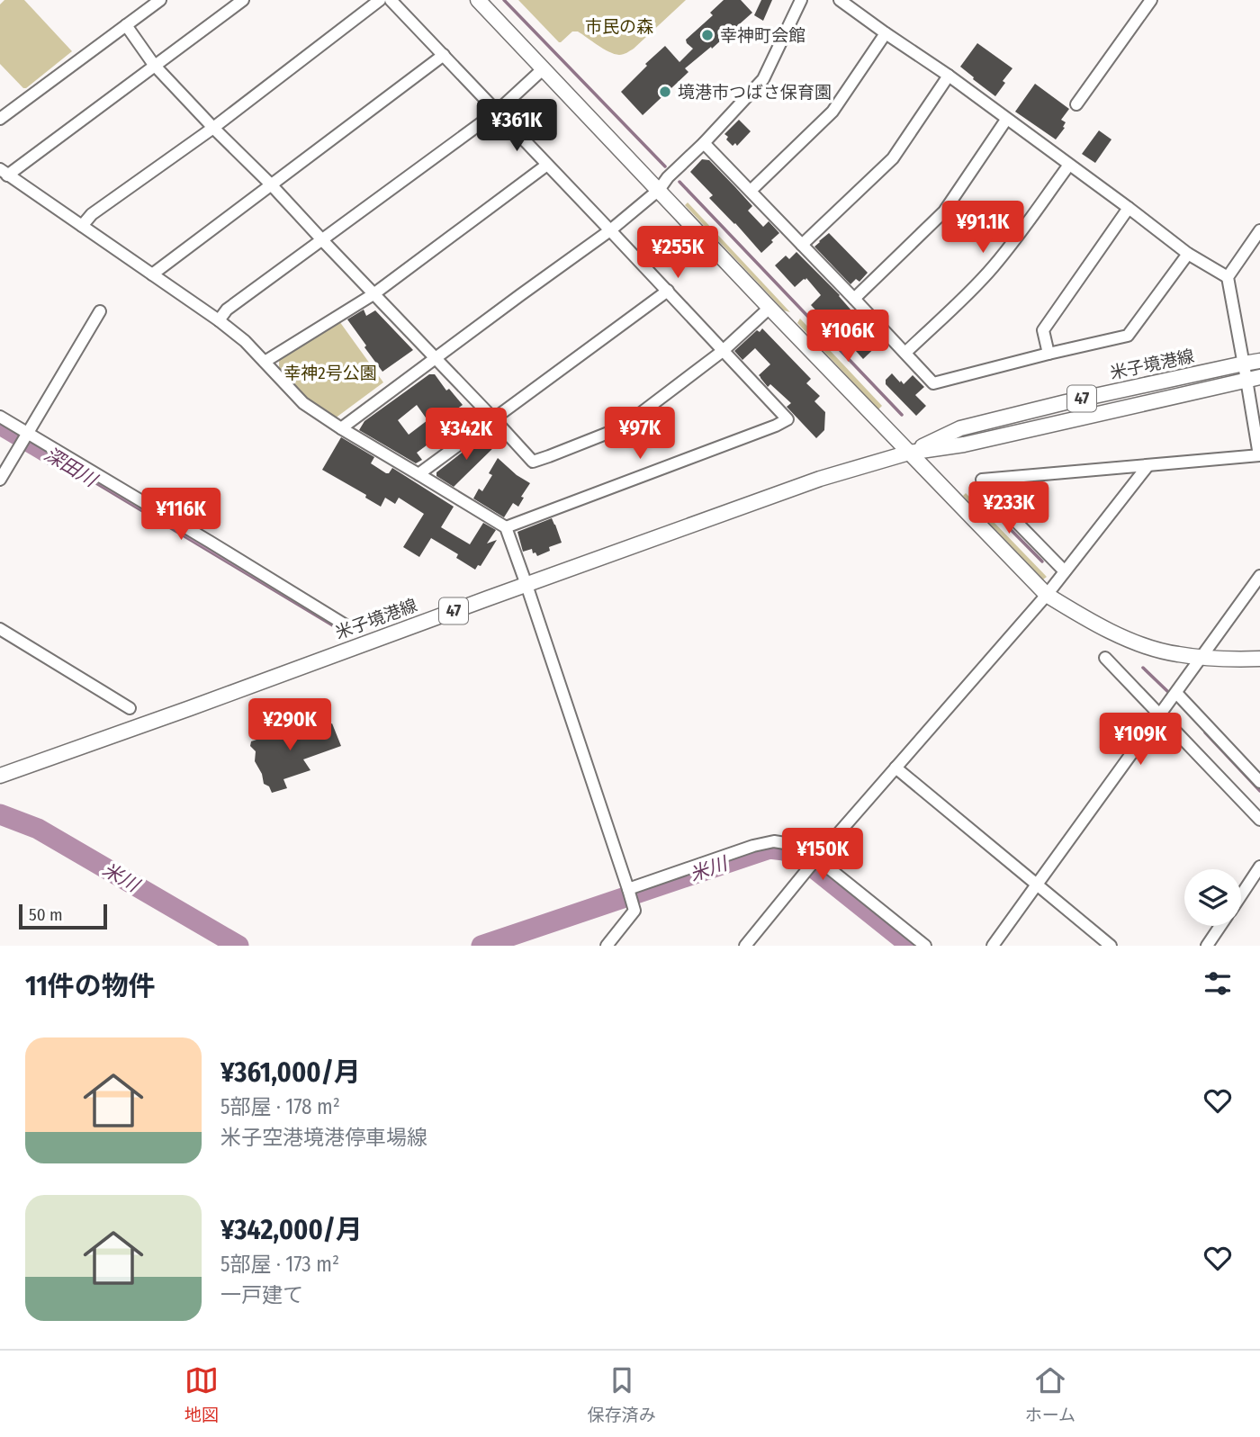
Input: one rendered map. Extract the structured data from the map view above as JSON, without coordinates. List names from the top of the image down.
{
  "streets": {
    "main road": ["米子境港線", "47"]
  },
  "water": ["深田川", "米川"],
  "parks": ["市民の森", "幸神2号公園"],
  "places": ["幸神町会館", "境港市つばさ保育園"],
  "scale_bar": "50 m",
  "page": {
    "price": [
      "¥361K",
      "¥91.1K",
      "¥255K",
      "¥106K",
      "¥97K",
      "¥342K",
      "¥233K",
      "¥116K",
      "¥290K",
      "¥109K",
      "¥150K"
    ],
    "scale": "50 m",
    "heading": "11件の物件",
    "list": [
      {
        "name": "¥361,000/月",
        "note": "5部屋 · 178 m² · 米子空港境港停車場線"
      },
      {
        "name": "¥342,000/月",
        "note": "5部屋 · 173 m² · 一戸建て"
      }
    ],
    "tabs": ["地図", "保存済み", "ホーム"]
  }
}
